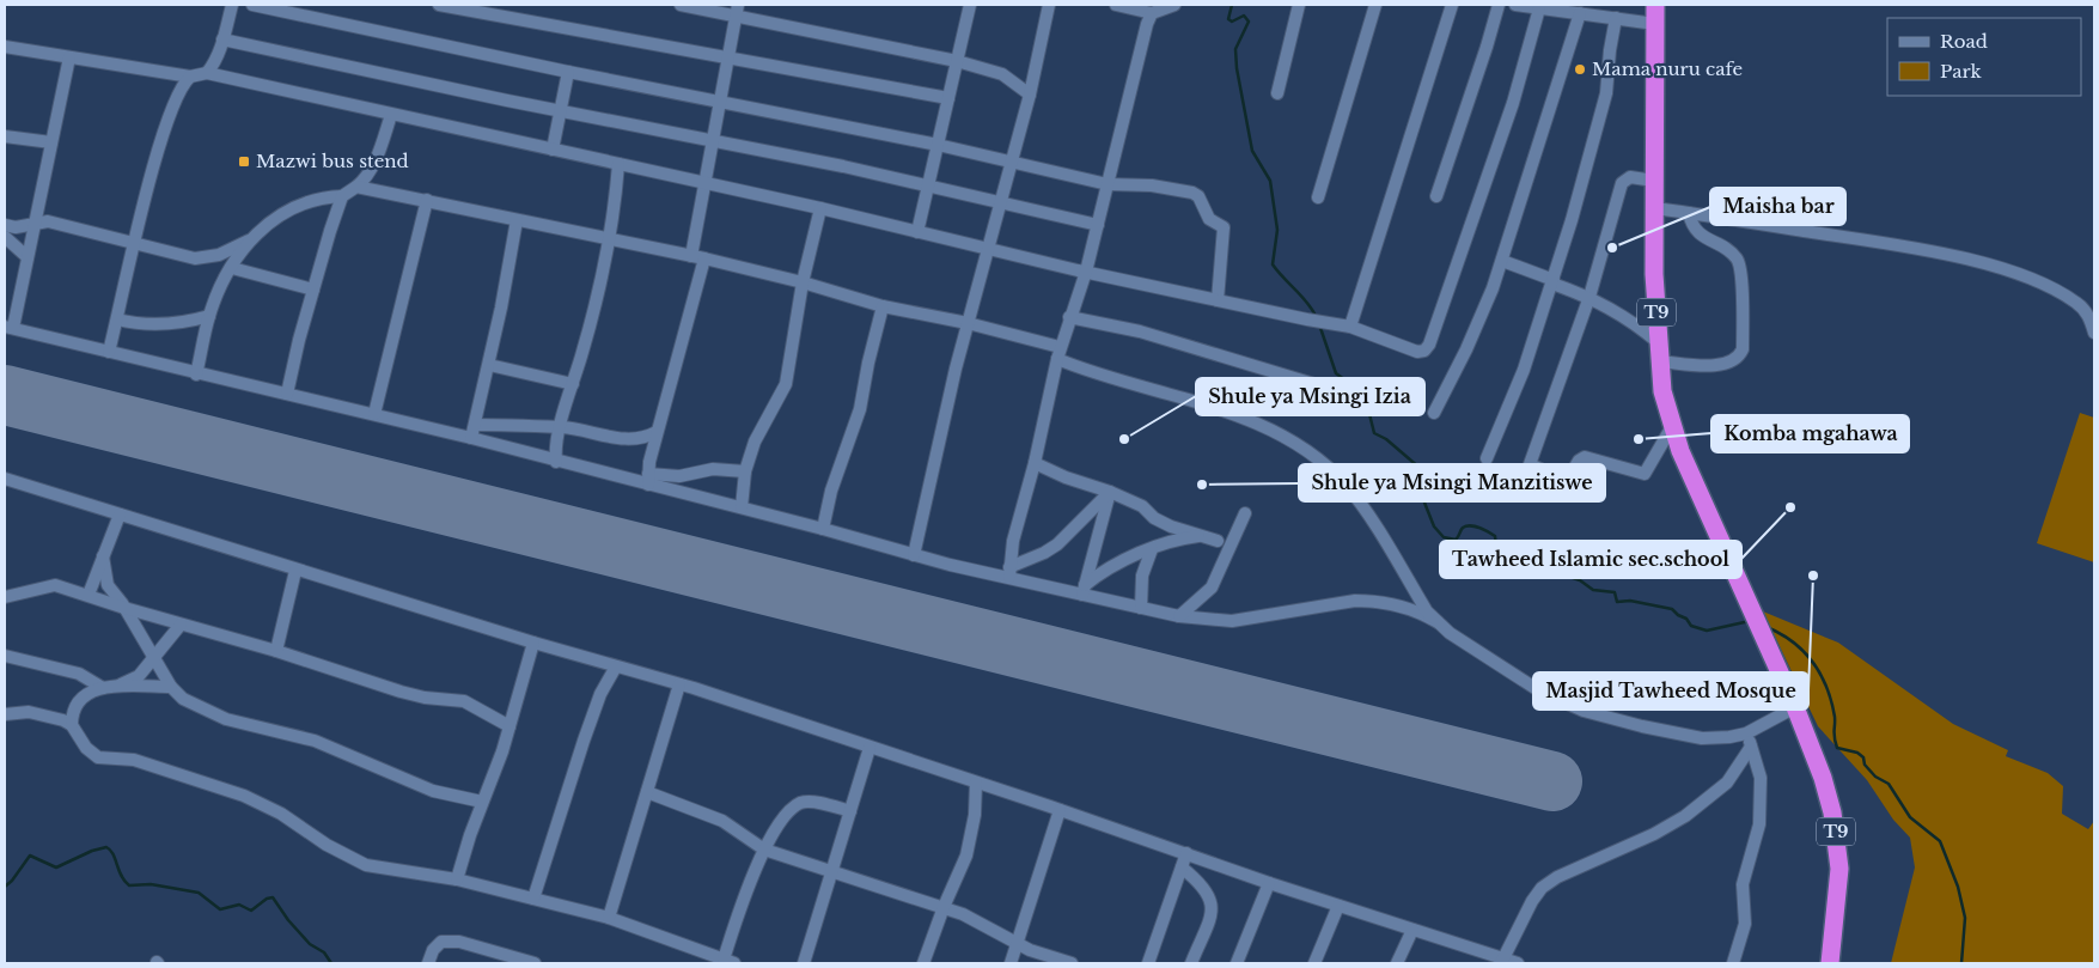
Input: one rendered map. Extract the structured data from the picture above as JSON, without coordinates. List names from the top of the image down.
{
  "streets": {
    "highway": ["T9"]
  },
  "places": {
    "other": [
      "Mama nuru cafe",
      "Maisha bar",
      "Shule ya Msingi Izia",
      "Komba mgahawa",
      "Shule ya Msingi Manzitiswe",
      "Tawheed Islamic sec.school",
      "Masjid Tawheed Mosque"
    ],
    "transit": ["Mazwi bus stend"]
  },
  "legend": ["Road", "Park"]
}
